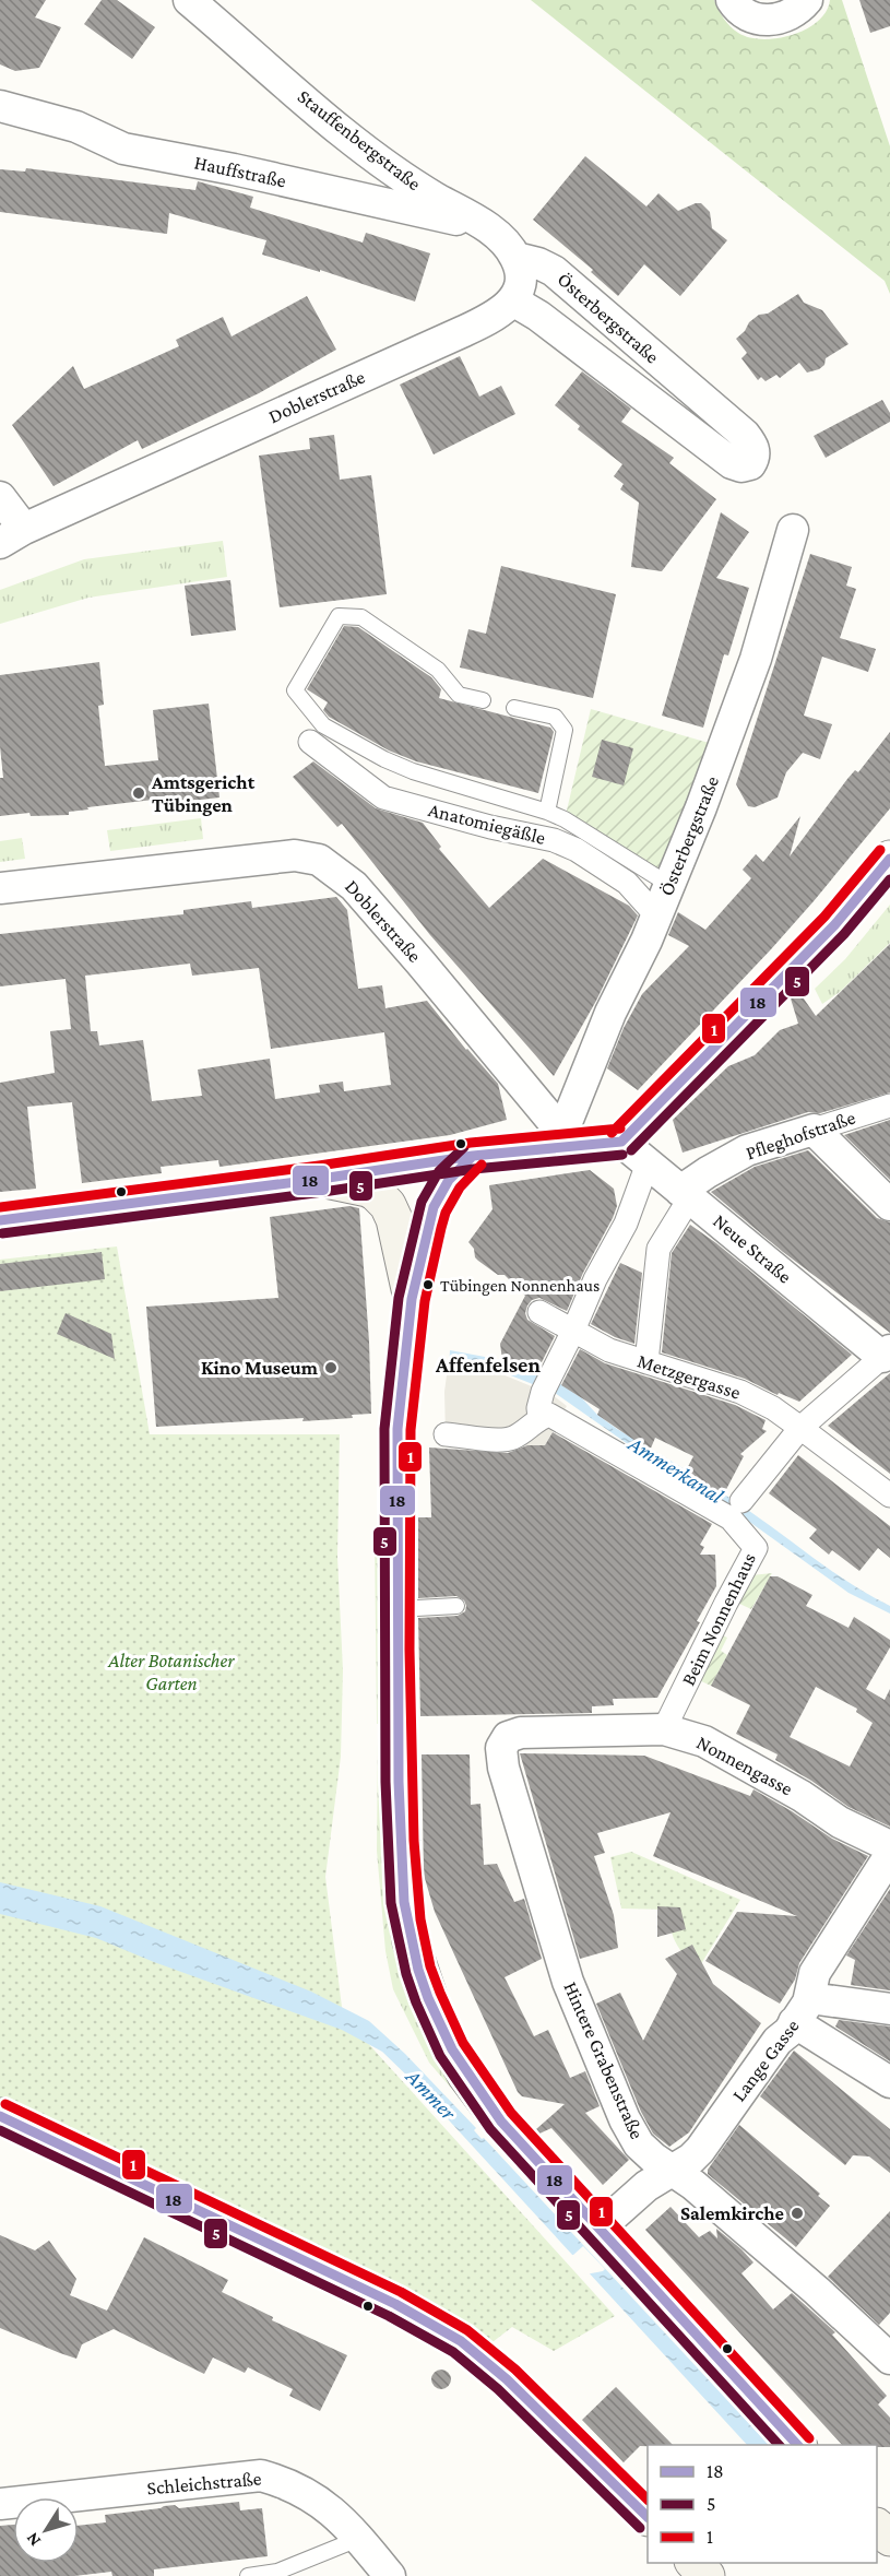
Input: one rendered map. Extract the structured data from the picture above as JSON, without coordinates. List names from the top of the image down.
{
  "streets": {
    "street": [
      "Stauffenbergstraße",
      "Hauffstraße",
      "Österbergstraße",
      "Doblerstraße",
      "Anatomiegäßle",
      "Pfleghofstraße",
      "Neue Straße",
      "Metzgergasse",
      "Beim Nonnenhaus",
      "Nonnengasse",
      "Hintere Grabenstraße",
      "Lange Gasse",
      "Schleichstraße"
    ]
  },
  "crossings": [
    ["Stauffenbergstraße", "Hauffstraße"],
    ["Stauffenbergstraße", "Österbergstraße"],
    ["Stauffenbergstraße", "Doblerstraße"],
    ["Österbergstraße", "Doblerstraße"],
    ["Österbergstraße", "Anatomiegäßle"],
    ["Pfleghofstraße", "Neue Straße"],
    ["Neue Straße", "Metzgergasse"],
    ["Beim Nonnenhaus", "Nonnengasse"],
    ["Nonnengasse", "Hintere Grabenstraße"],
    ["Hintere Grabenstraße", "Lange Gasse"]
  ],
  "districts": ["Affenfelsen"],
  "water": ["Ammerkanal", "Ammer"],
  "parks": ["Alter Botanischer Garten"],
  "places": [
    "Amtsgericht Tübingen",
    "Tübingen Nonnenhaus",
    "Kino Museum",
    "Salemkirche"
  ],
  "lines": ["transit line 1", "transit line 18", "transit line 5"],
  "legend": ["18", "5", "1"],
  "north": "bottom left"
}
